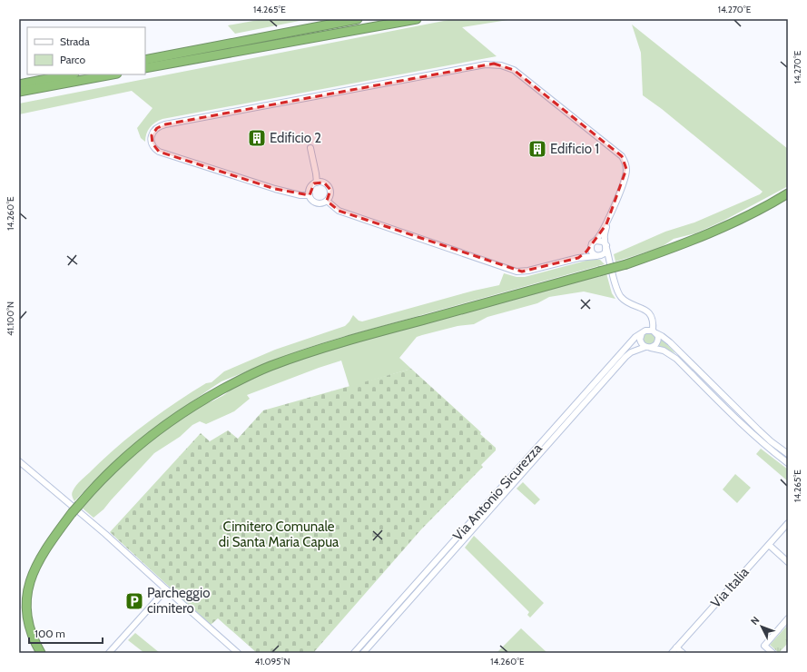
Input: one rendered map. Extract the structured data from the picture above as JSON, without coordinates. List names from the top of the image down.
{
  "streets": {
    "street": ["Via Antonio Sicurezza", "Via Italia"]
  },
  "parks": ["Cimitero Comunale di Santa Maria Capua"],
  "places": {
    "building": ["Edificio 2", "Edificio 1"],
    "parking": ["Parcheggio cimitero"]
  },
  "legend": ["Strada", "Parco"],
  "scale_bar": "100 m",
  "north": "top left",
  "coordinates": [
    "14.265°E",
    "14.270°E",
    "14.260°E",
    "41.100°N",
    "41.095°N"
  ]
}
